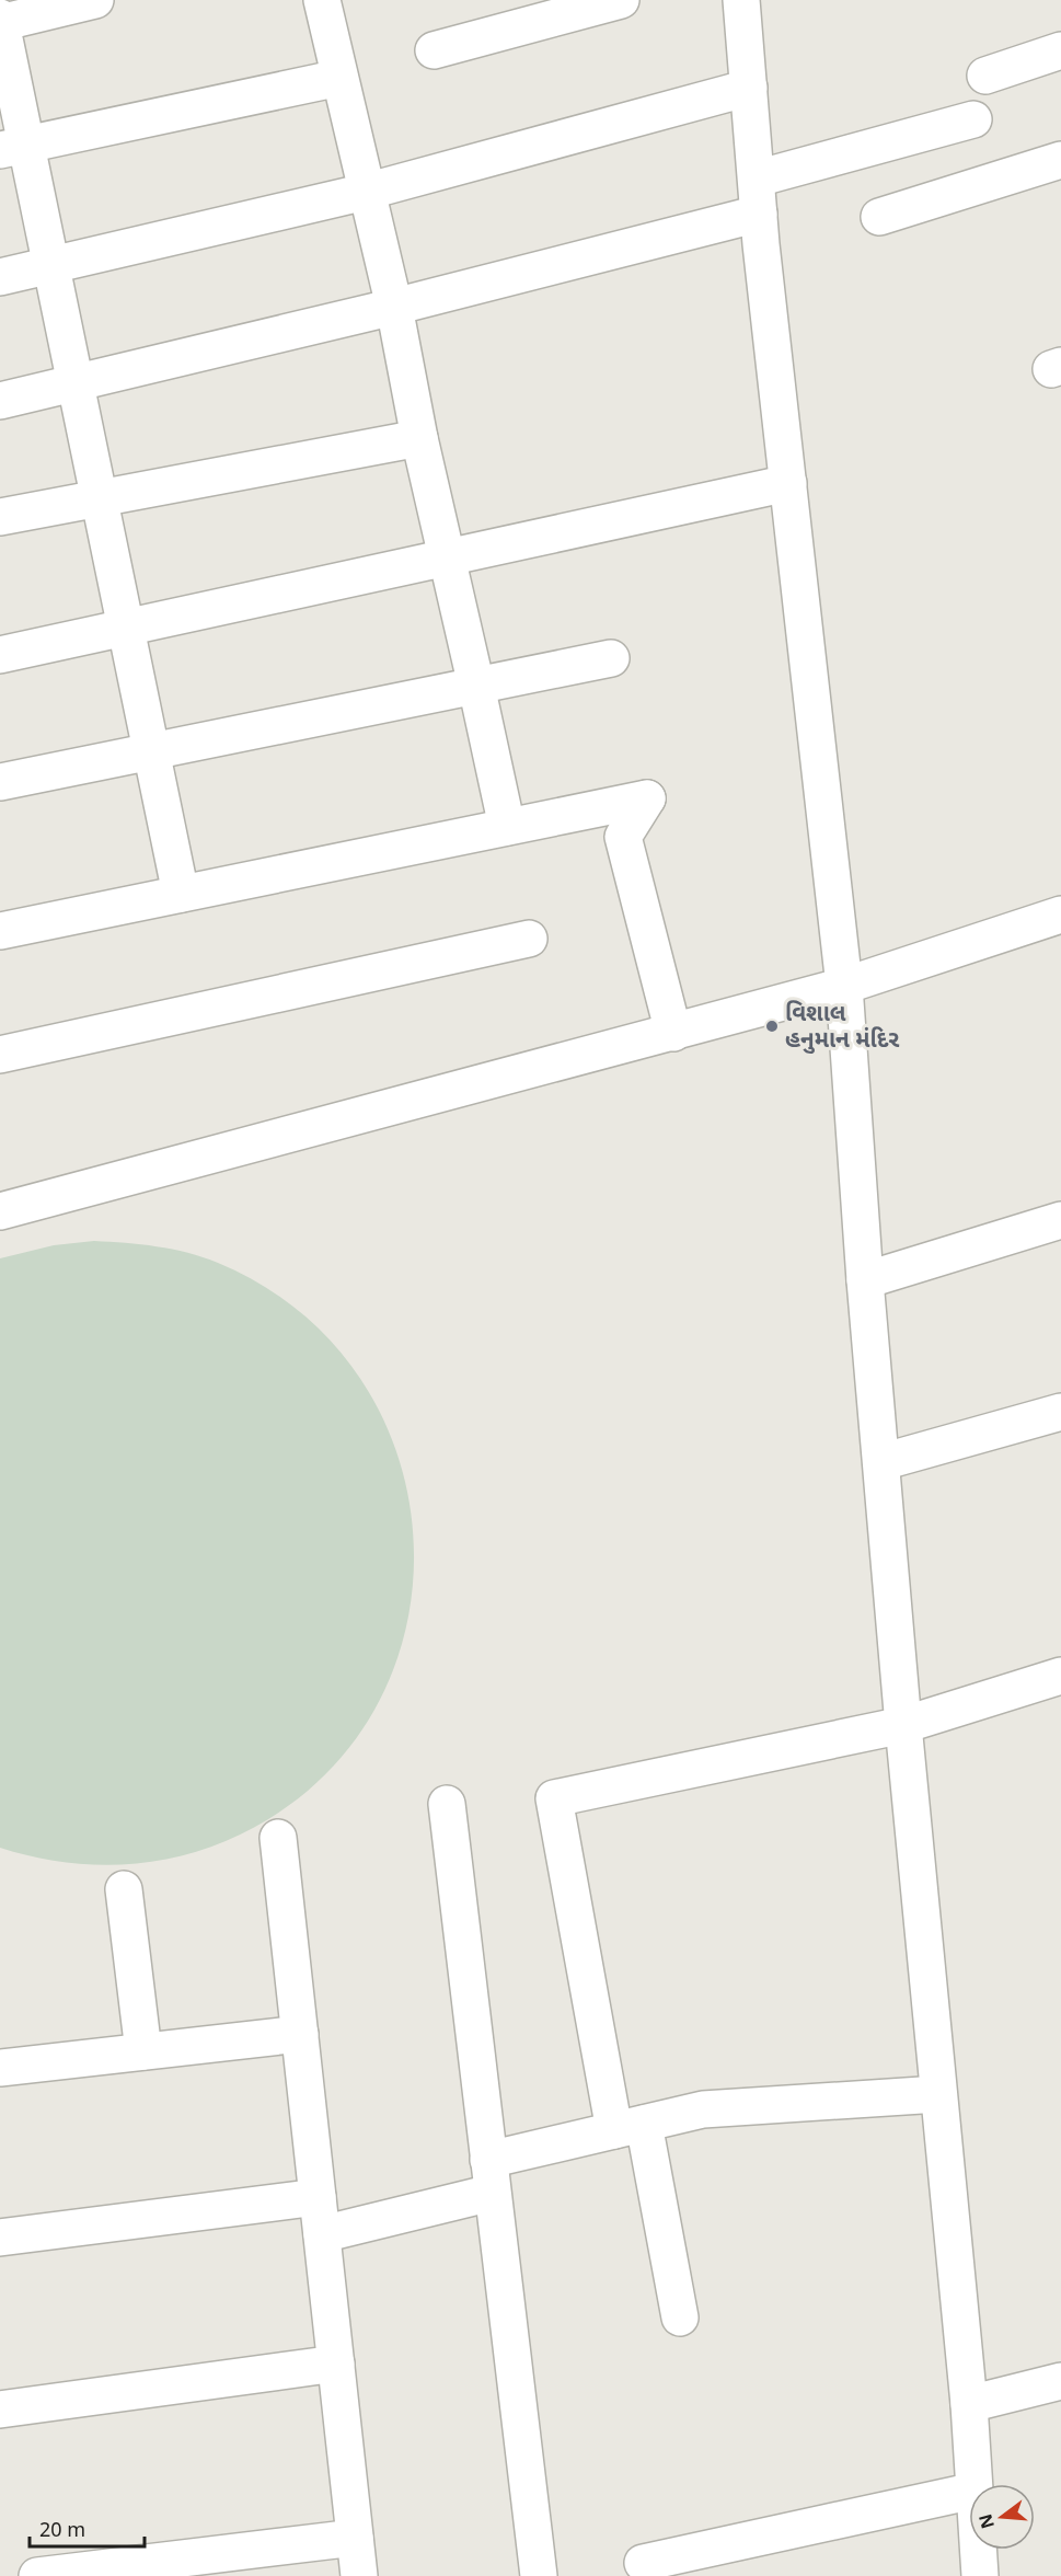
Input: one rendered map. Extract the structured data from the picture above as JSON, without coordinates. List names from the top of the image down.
{
  "places": ["વિશાલ હનુમાન મંદિર"],
  "scale_bar": "20 m",
  "north": "left"
}
